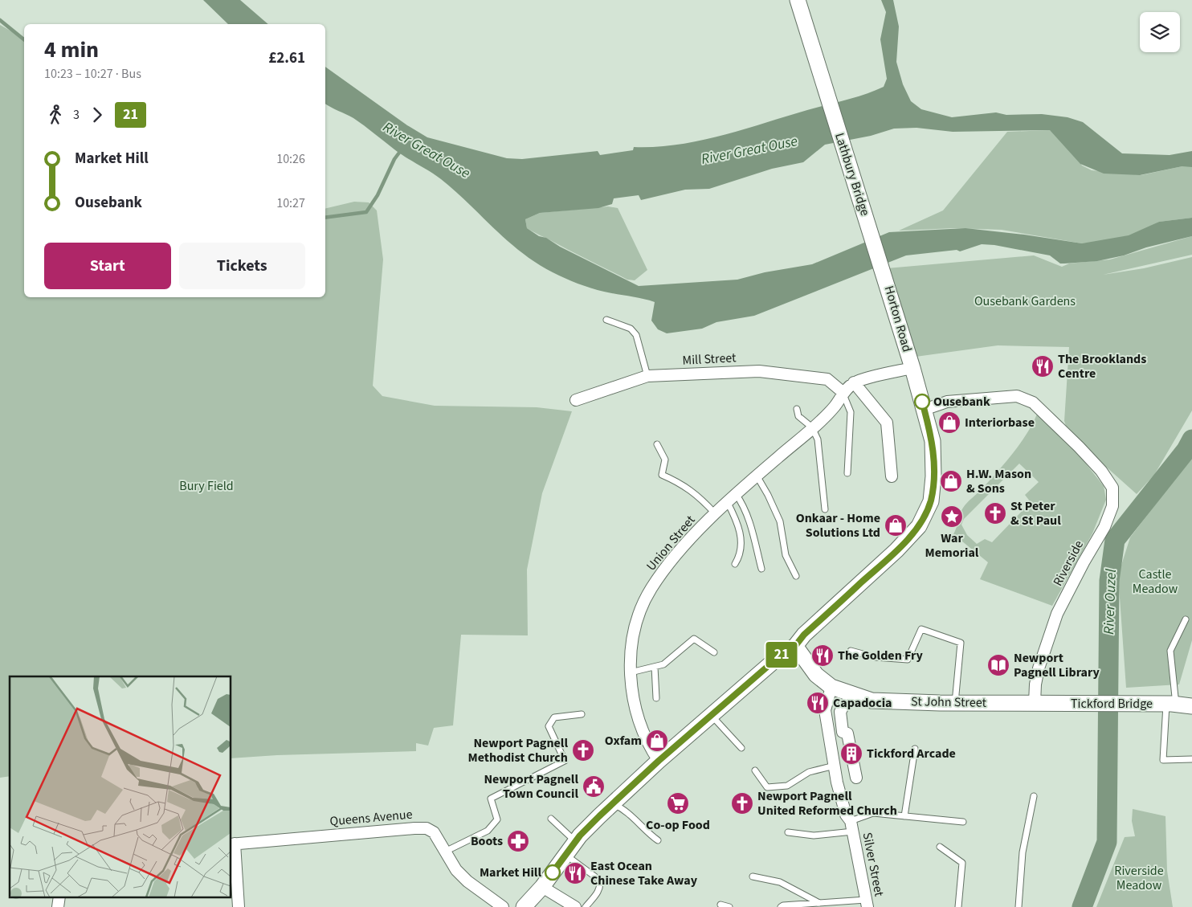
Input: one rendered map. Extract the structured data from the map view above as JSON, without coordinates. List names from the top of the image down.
{
  "streets": {
    "main road": [
      "Lathbury Bridge",
      "Horton Road",
      "St John Street",
      "Tickford Bridge"
    ],
    "street": [
      "Mill Street",
      "Union Street",
      "Riverside",
      "Queens Avenue",
      "Silver Street"
    ]
  },
  "crossings": [
    ["Lathbury Bridge", "Horton Road"],
    ["Horton Road", "Union Street"],
    ["Horton Road", "Riverside"],
    ["Horton Road", "St John Street"],
    ["Mill Street", "Union Street"],
    ["Riverside", "St John Street"],
    ["St John Street", "Tickford Bridge"],
    ["St John Street", "Silver Street"]
  ],
  "water": ["River Great Ouse", "River Ouzel"],
  "parks": [
    "Ousebank Gardens",
    "Bury Field",
    "Castle Meadow",
    "Riverside Meadow"
  ],
  "places": {
    "restaurant": [
      "The Brooklands Centre",
      "The Golden Fry",
      "Capadocia",
      "East Ocean Chinese Take Away"
    ],
    "other": ["Ousebank", "Market Hill"],
    "shop": [
      "Interiorbase",
      "H.W. Mason & Sons",
      "Onkaar - Home Solutions Ltd",
      "Oxfam"
    ],
    "church": ["St Peter & St Paul", "Newport Pagnell Methodist Church", "Newport Pagnell United Reformed Church"],
    "place": ["War Memorial"],
    "library": ["Newport Pagnell Library"],
    "building": ["Tickford Arcade"],
    "public building": ["Newport Pagnell Town Council"],
    "supermarket": ["Co-op Food"],
    "pharmacy": ["Boots"]
  },
  "lines": ["bus line 21"],
  "page": {
    "on_map": "21",
    "heading": ["4 min", "10:23 – 10:27 · Bus", "£2.61"],
    "legs": ["3", "21"],
    "list": [
      {
        "name": "Market Hill",
        "value": "10:26"
      },
      {
        "name": "Ousebank",
        "value": "10:27"
      }
    ],
    "buttons": ["Start", "Tickets"]
  }
}
